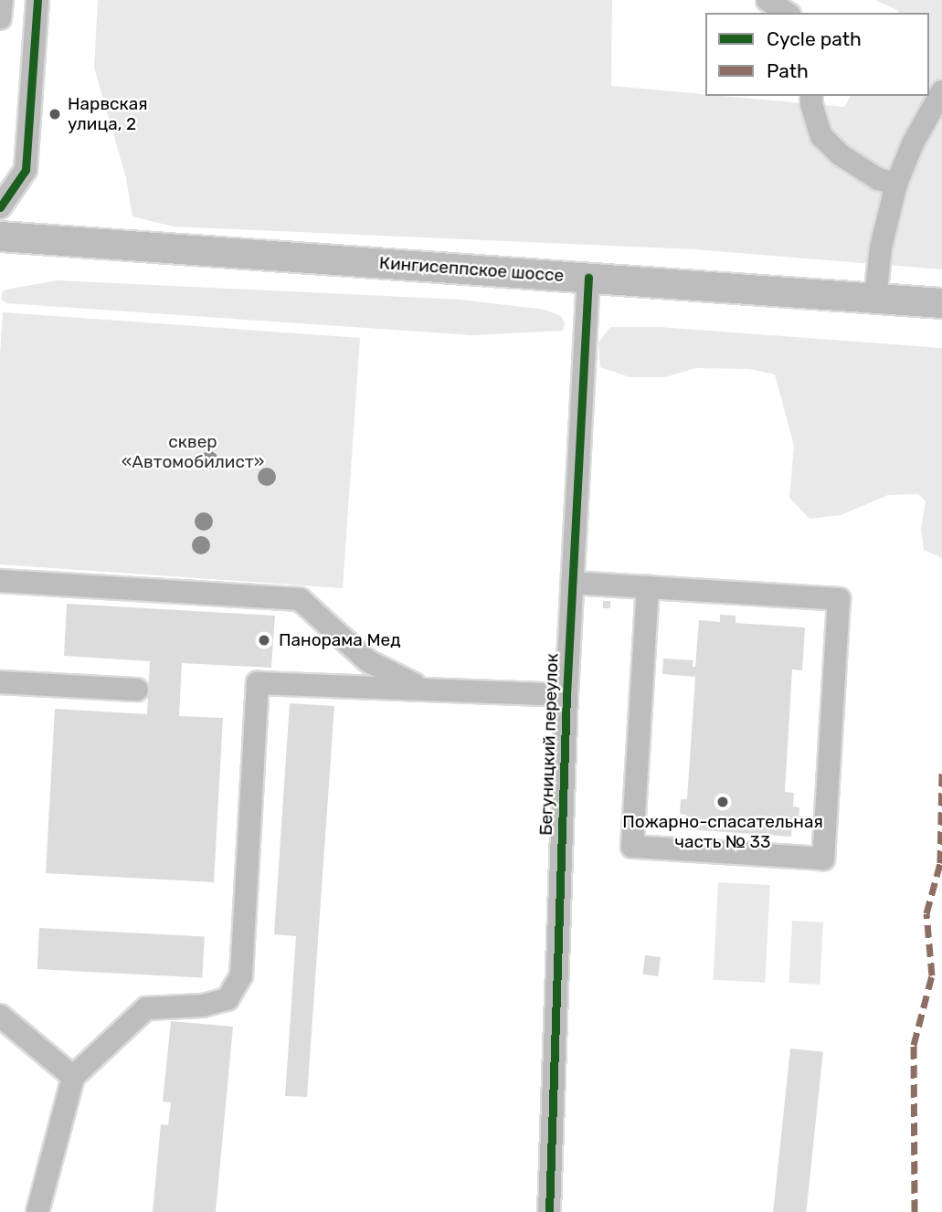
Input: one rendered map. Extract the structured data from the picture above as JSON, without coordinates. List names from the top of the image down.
{
  "streets": {
    "main road": ["Кингисеппское шоссе"],
    "street": ["Бегуницкий переулок"]
  },
  "crossings": [
    ["Кингисеппское шоссе", "Бегуницкий переулок"]
  ],
  "parks": ["сквер «Автомобилист»"],
  "places": ["Нарвская улица, 2", "Панорама Мед", "Пожарно-спасательная часть № 33"],
  "legend": ["Cycle path", "Path"]
}
